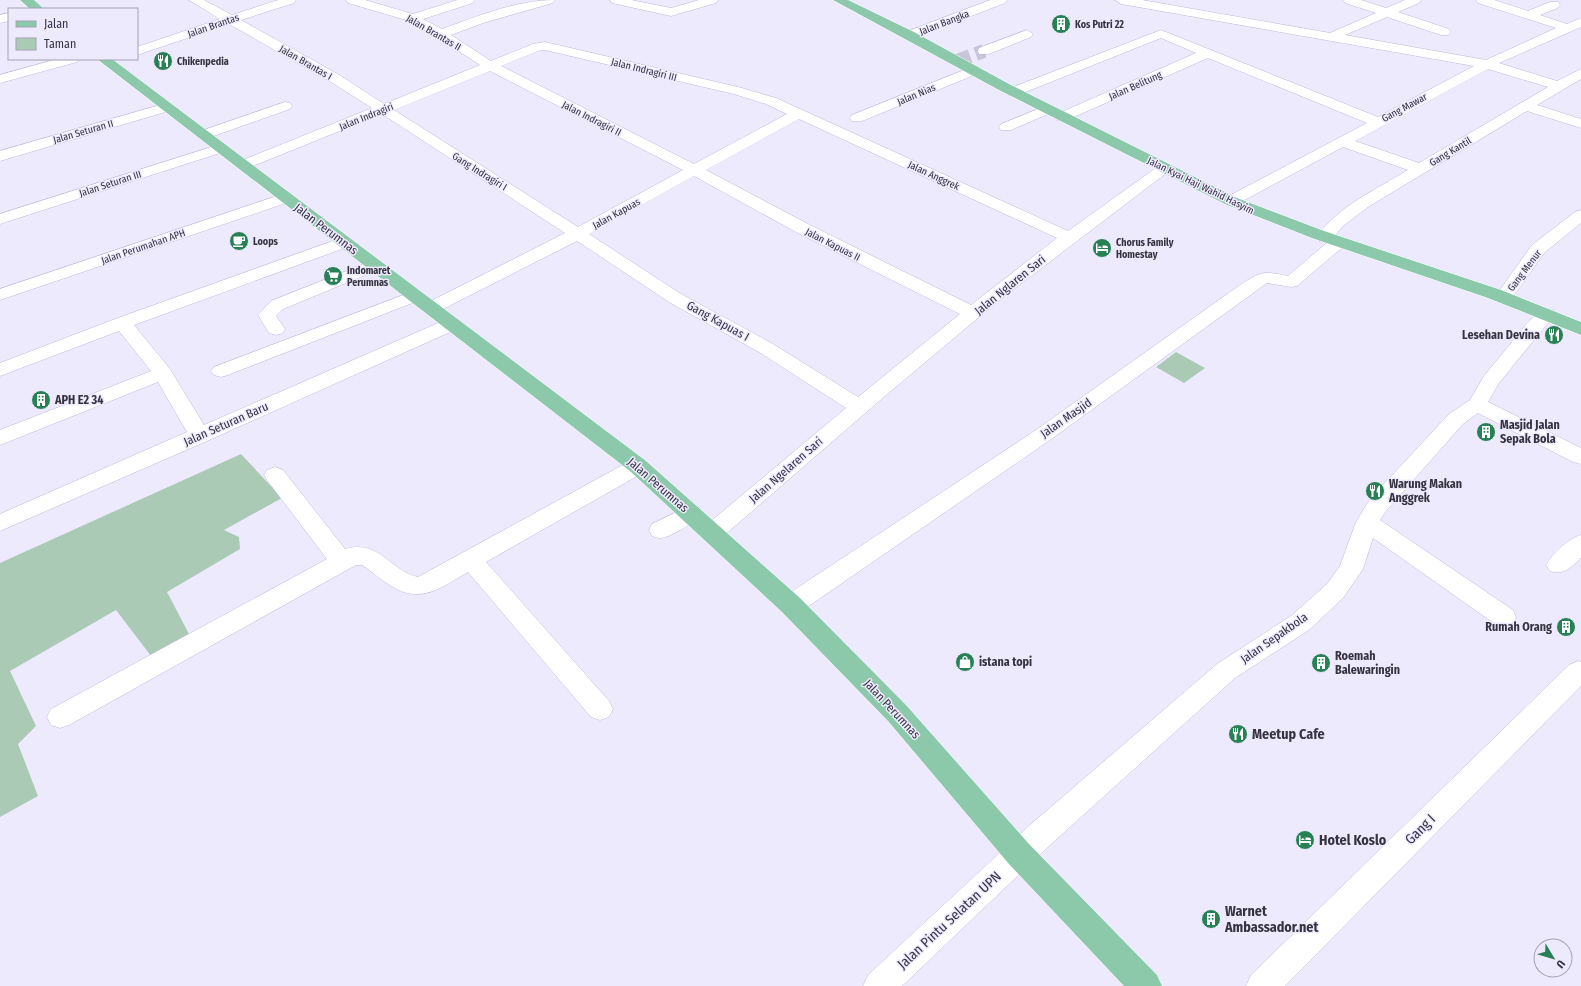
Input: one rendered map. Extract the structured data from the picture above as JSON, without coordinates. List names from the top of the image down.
{
  "streets": {
    "main road": ["Jalan Kyai Haji Wahid Hasyim", "Jalan Perumnas"],
    "street": [
      "Jalan Bangka",
      "Jalan Brantas",
      "Jalan Brantas II",
      "Jalan Brantas I",
      "Jalan Indragiri III",
      "Jalan Belitung",
      "Jalan Nias",
      "Gang Mawar",
      "Jalan Indragiri",
      "Jalan Indragiri II",
      "Jalan Seturan II",
      "Gang Kantil",
      "Gang Indragiri I",
      "Jalan Anggrek",
      "Jalan Seturan III",
      "Jalan Kapuas",
      "Jalan Kapuas II",
      "Jalan Perumahan APH",
      "Gang Menur",
      "Jalan Nglaren Sari",
      "Gang Kapuas I",
      "Jalan Masjid",
      "Jalan Seturan Baru",
      "Jalan Ngelaren Sari",
      "Jalan Sepakbola",
      "Gang I",
      "Jalan Pintu Selatan UPN"
    ]
  },
  "crossings": [
    ["Jalan Bangka", "Jalan Kyai Haji Wahid Hasyim"],
    ["Jalan Brantas", "Jalan Brantas I"],
    ["Jalan Brantas II", "Jalan Indragiri III"],
    ["Jalan Brantas II", "Jalan Indragiri"],
    ["Jalan Brantas II", "Jalan Indragiri II"],
    ["Jalan Brantas I", "Jalan Indragiri"],
    ["Jalan Brantas I", "Gang Indragiri I"],
    ["Jalan Indragiri III", "Jalan Indragiri"],
    ["Jalan Indragiri III", "Jalan Indragiri II"],
    ["Jalan Indragiri III", "Jalan Anggrek"],
    ["Jalan Indragiri III", "Jalan Kapuas"],
    ["Jalan Belitung", "Jalan Kyai Haji Wahid Hasyim"],
    ["Jalan Nias", "Jalan Kyai Haji Wahid Hasyim"],
    ["Gang Mawar", "Jalan Kyai Haji Wahid Hasyim"],
    ["Jalan Indragiri", "Jalan Indragiri II"],
    ["Jalan Indragiri", "Gang Indragiri I"],
    ["Jalan Indragiri", "Jalan Perumnas"],
    ["Jalan Indragiri II", "Jalan Kapuas"],
    ["Jalan Indragiri II", "Jalan Kapuas II"],
    ["Jalan Seturan II", "Jalan Perumnas"],
    ["Gang Kantil", "Jalan Kyai Haji Wahid Hasyim"],
    ["Gang Kantil", "Jalan Masjid"],
    ["Gang Indragiri I", "Jalan Kapuas"],
    ["Gang Indragiri I", "Gang Kapuas I"],
    ["Jalan Anggrek", "Jalan Kapuas"],
    ["Jalan Anggrek", "Jalan Nglaren Sari"],
    ["Jalan Seturan III", "Jalan Perumnas"],
    ["Jalan Kyai Haji Wahid Hasyim", "Gang Menur"],
    ["Jalan Kyai Haji Wahid Hasyim", "Jalan Nglaren Sari"],
    ["Jalan Kyai Haji Wahid Hasyim", "Jalan Masjid"],
    ["Jalan Kyai Haji Wahid Hasyim", "Jalan Sepakbola"],
    ["Jalan Kapuas", "Jalan Perumnas"],
    ["Jalan Kapuas", "Jalan Kapuas II"],
    ["Jalan Kapuas", "Gang Kapuas I"],
    ["Jalan Perumnas", "Jalan Perumahan APH"],
    ["Jalan Perumnas", "Jalan Masjid"],
    ["Jalan Perumnas", "Jalan Seturan Baru"],
    ["Jalan Perumnas", "Jalan Ngelaren Sari"],
    ["Jalan Perumnas", "Jalan Sepakbola"],
    ["Jalan Perumnas", "Jalan Pintu Selatan UPN"],
    ["Jalan Kapuas II", "Jalan Nglaren Sari"],
    ["Jalan Nglaren Sari", "Gang Kapuas I"],
    ["Jalan Nglaren Sari", "Jalan Ngelaren Sari"],
    ["Gang Kapuas I", "Jalan Ngelaren Sari"],
    ["Jalan Sepakbola", "Jalan Pintu Selatan UPN"]
  ],
  "places": {
    "building": [
      "Kos Putri 22",
      "APH E2 34",
      "Masjid Jalan Sepak Bola",
      "Rumah Orang",
      "Roemah Balewaringin",
      "Warnet Ambassador.net"
    ],
    "restaurant": [
      "Chikenpedia",
      "Lesehan Devina",
      "Warung Makan Anggrek",
      "Meetup Cafe"
    ],
    "cafe": ["Loops"],
    "hotel": ["Chorus Family Homestay", "Hotel Koslo"],
    "supermarket": ["Indomaret Perumnas"],
    "shop": ["istana topi"]
  },
  "legend": ["Jalan", "Taman"],
  "north": "bottom right"
}
